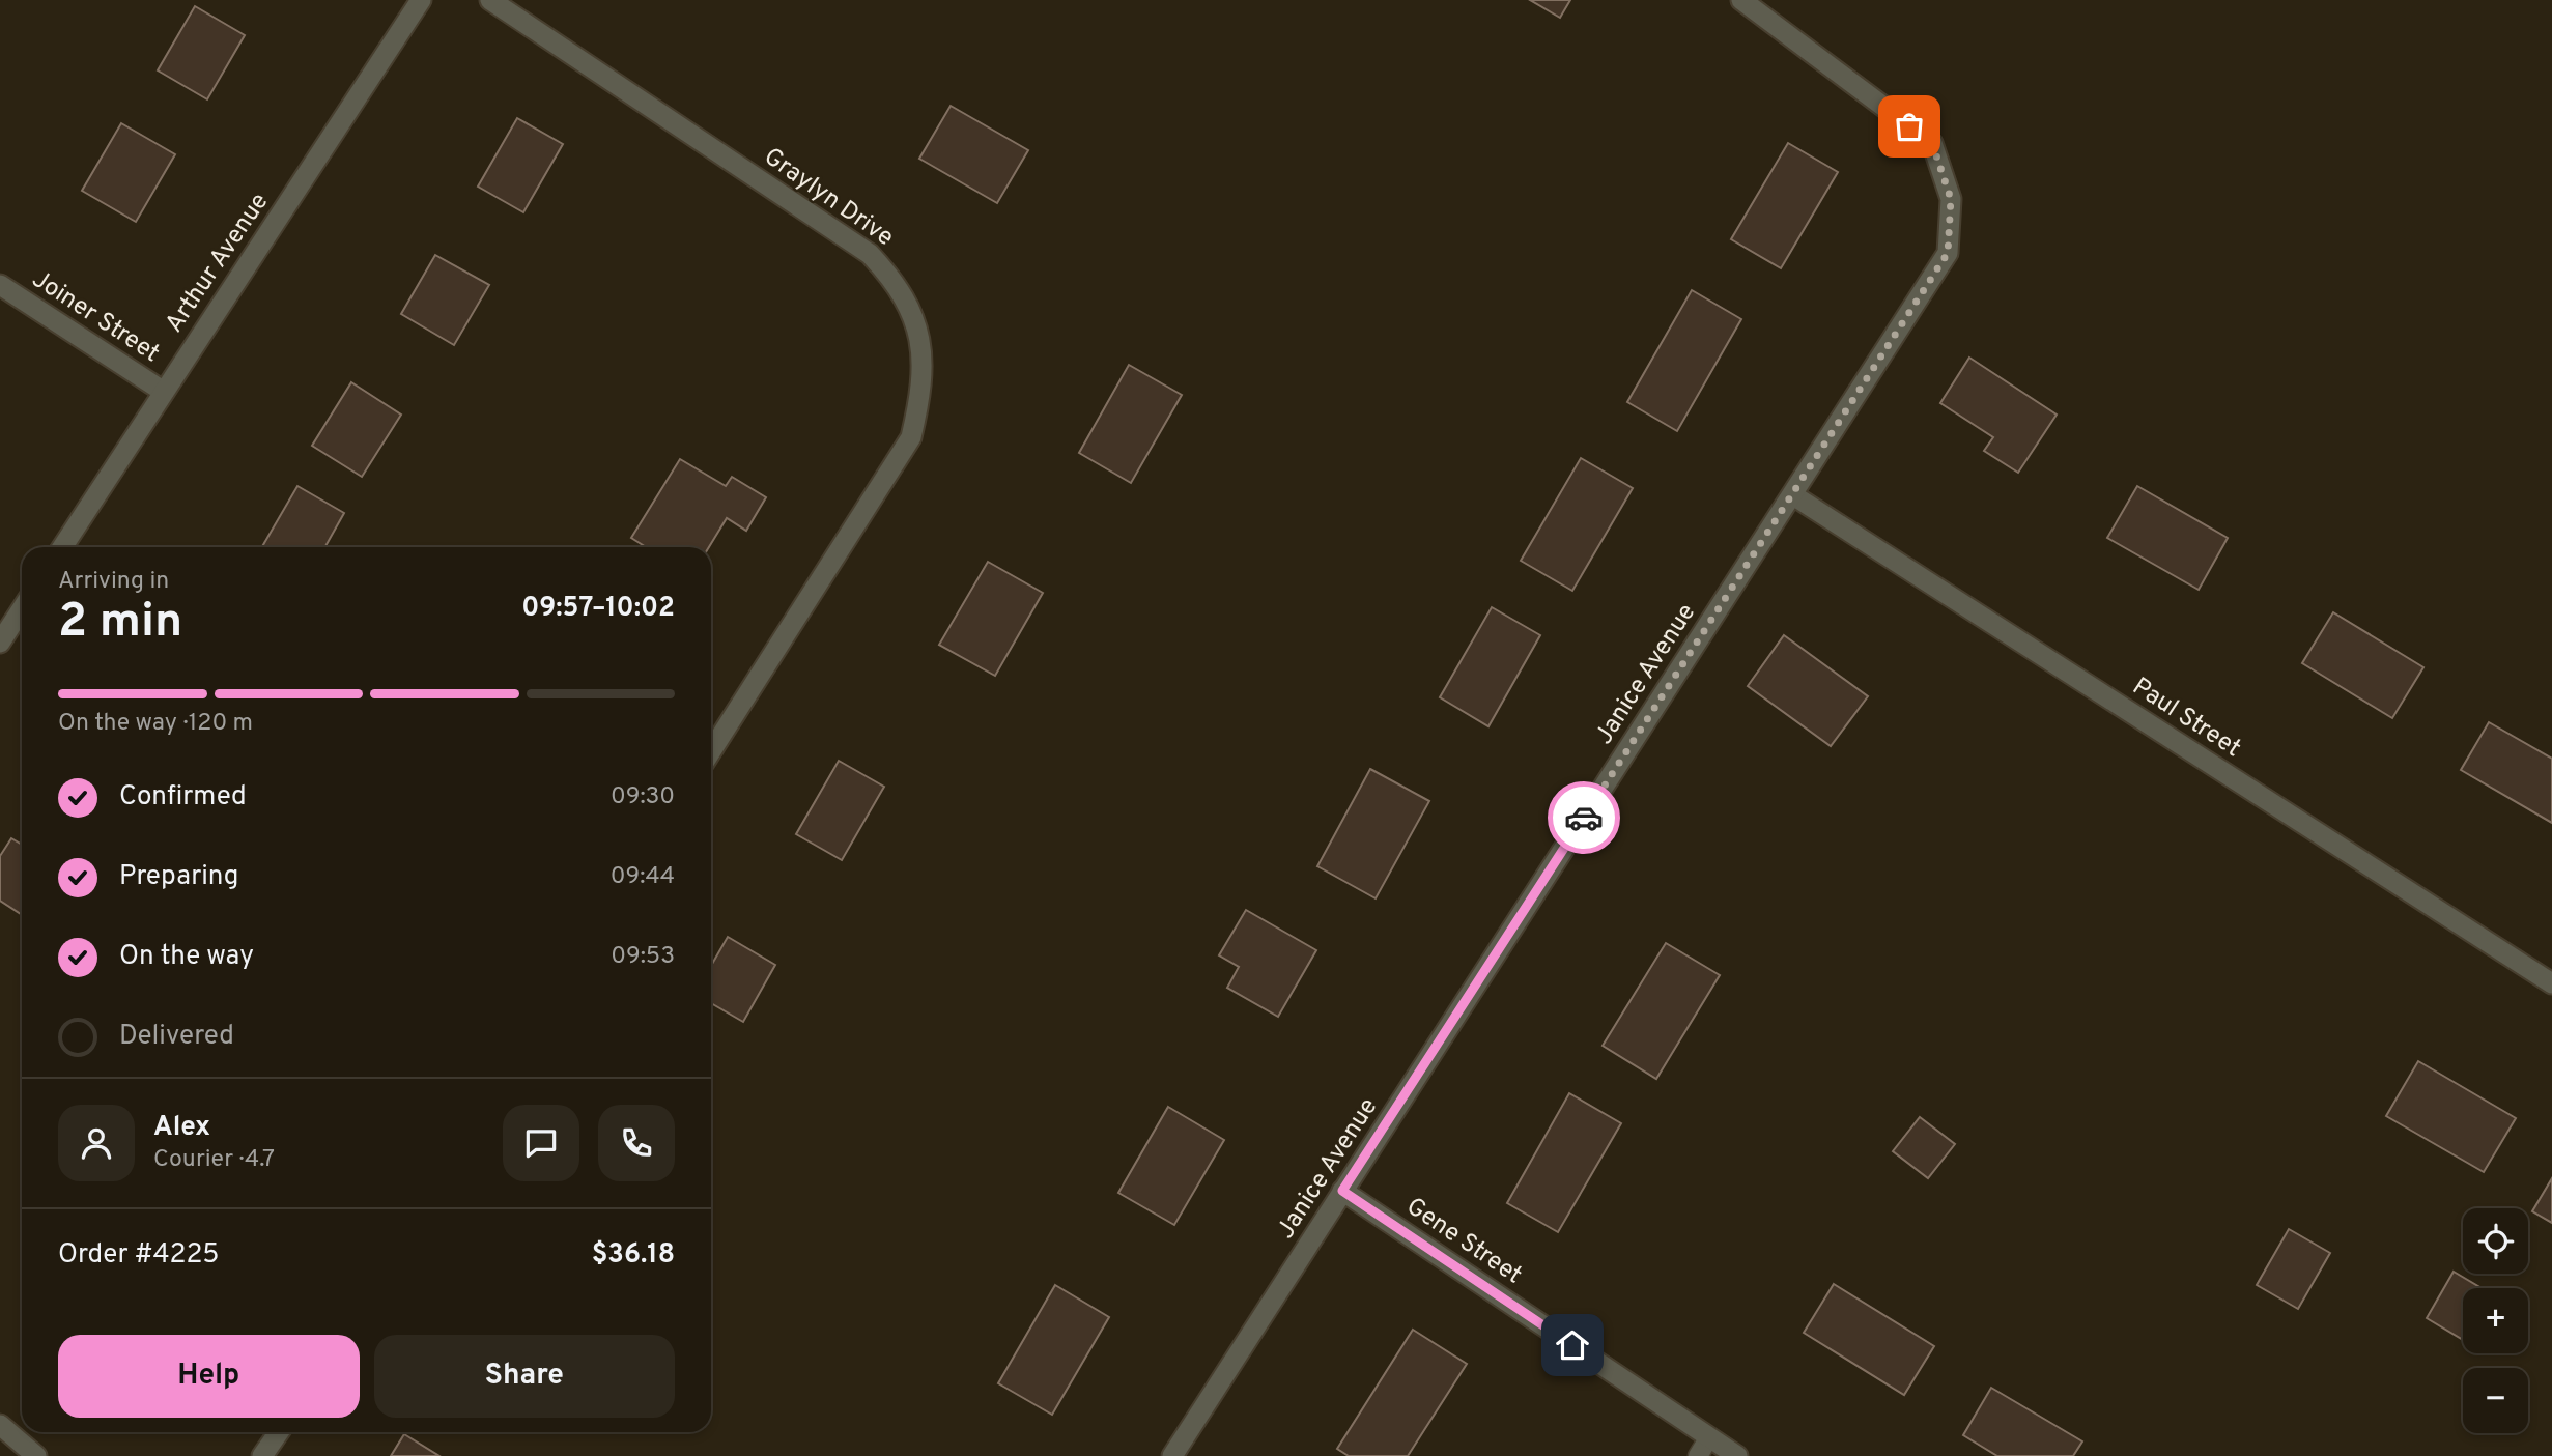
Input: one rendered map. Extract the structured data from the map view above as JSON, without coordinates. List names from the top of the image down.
{
  "streets": {
    "street": [
      "Graylyn Drive",
      "Arthur Avenue",
      "Joiner Street",
      "Janice Avenue",
      "Paul Street",
      "Gene Street"
    ]
  },
  "crossings": [
    ["Arthur Avenue", "Joiner Street"],
    ["Janice Avenue", "Paul Street"],
    ["Janice Avenue", "Gene Street"]
  ],
  "page": {
    "heading": ["2 min", "Arriving in", "09:57–10:02"],
    "panel": [
      "Alex",
      "Courier · 4.7",
      "Order #4225",
      "$36.18"
    ],
    "bar": "On the way · 120 m",
    "list": [
      ["Confirmed", "09:30"],
      ["Preparing", "09:44"],
      ["On the way", "09:53"],
      "Delivered"
    ],
    "map_buttons": ["+", "−"],
    "buttons": ["Help", "Share"]
  }
}
